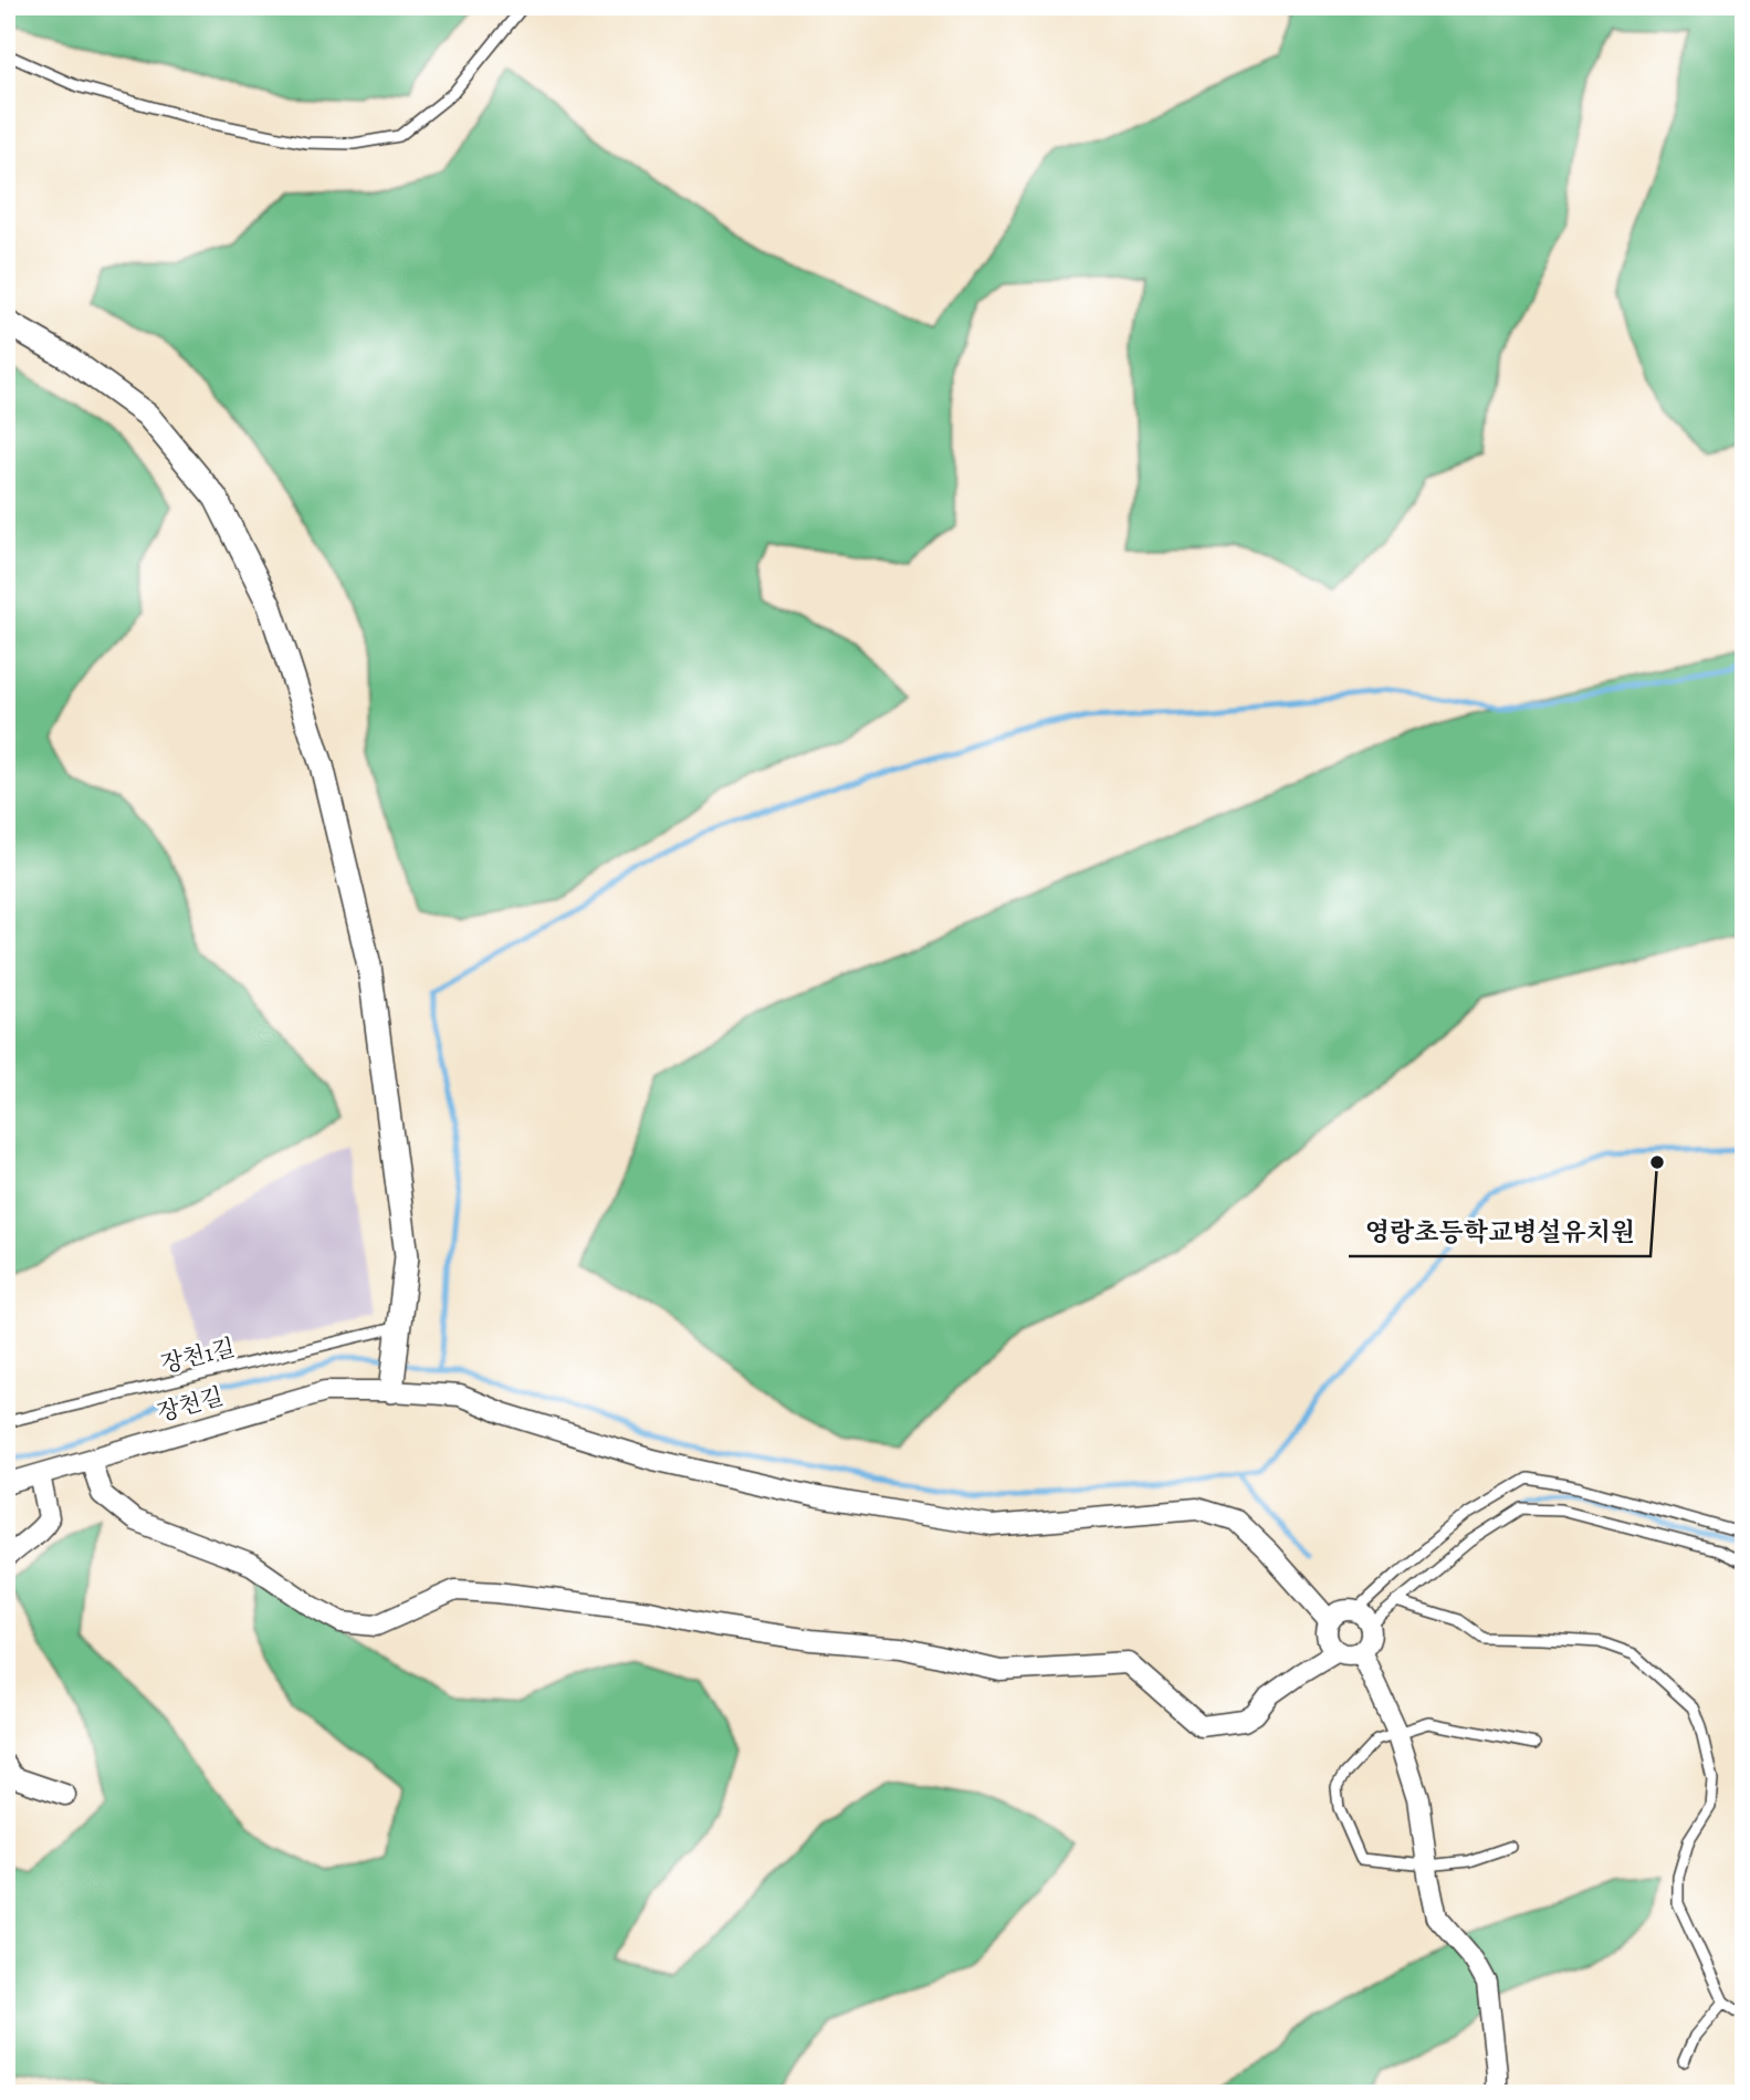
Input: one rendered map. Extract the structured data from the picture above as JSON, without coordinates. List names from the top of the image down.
{
  "streets": {
    "street": ["장천길"],
    "lane": ["장천1길"]
  },
  "places": ["영랑초등학교병설유치원"]
}
